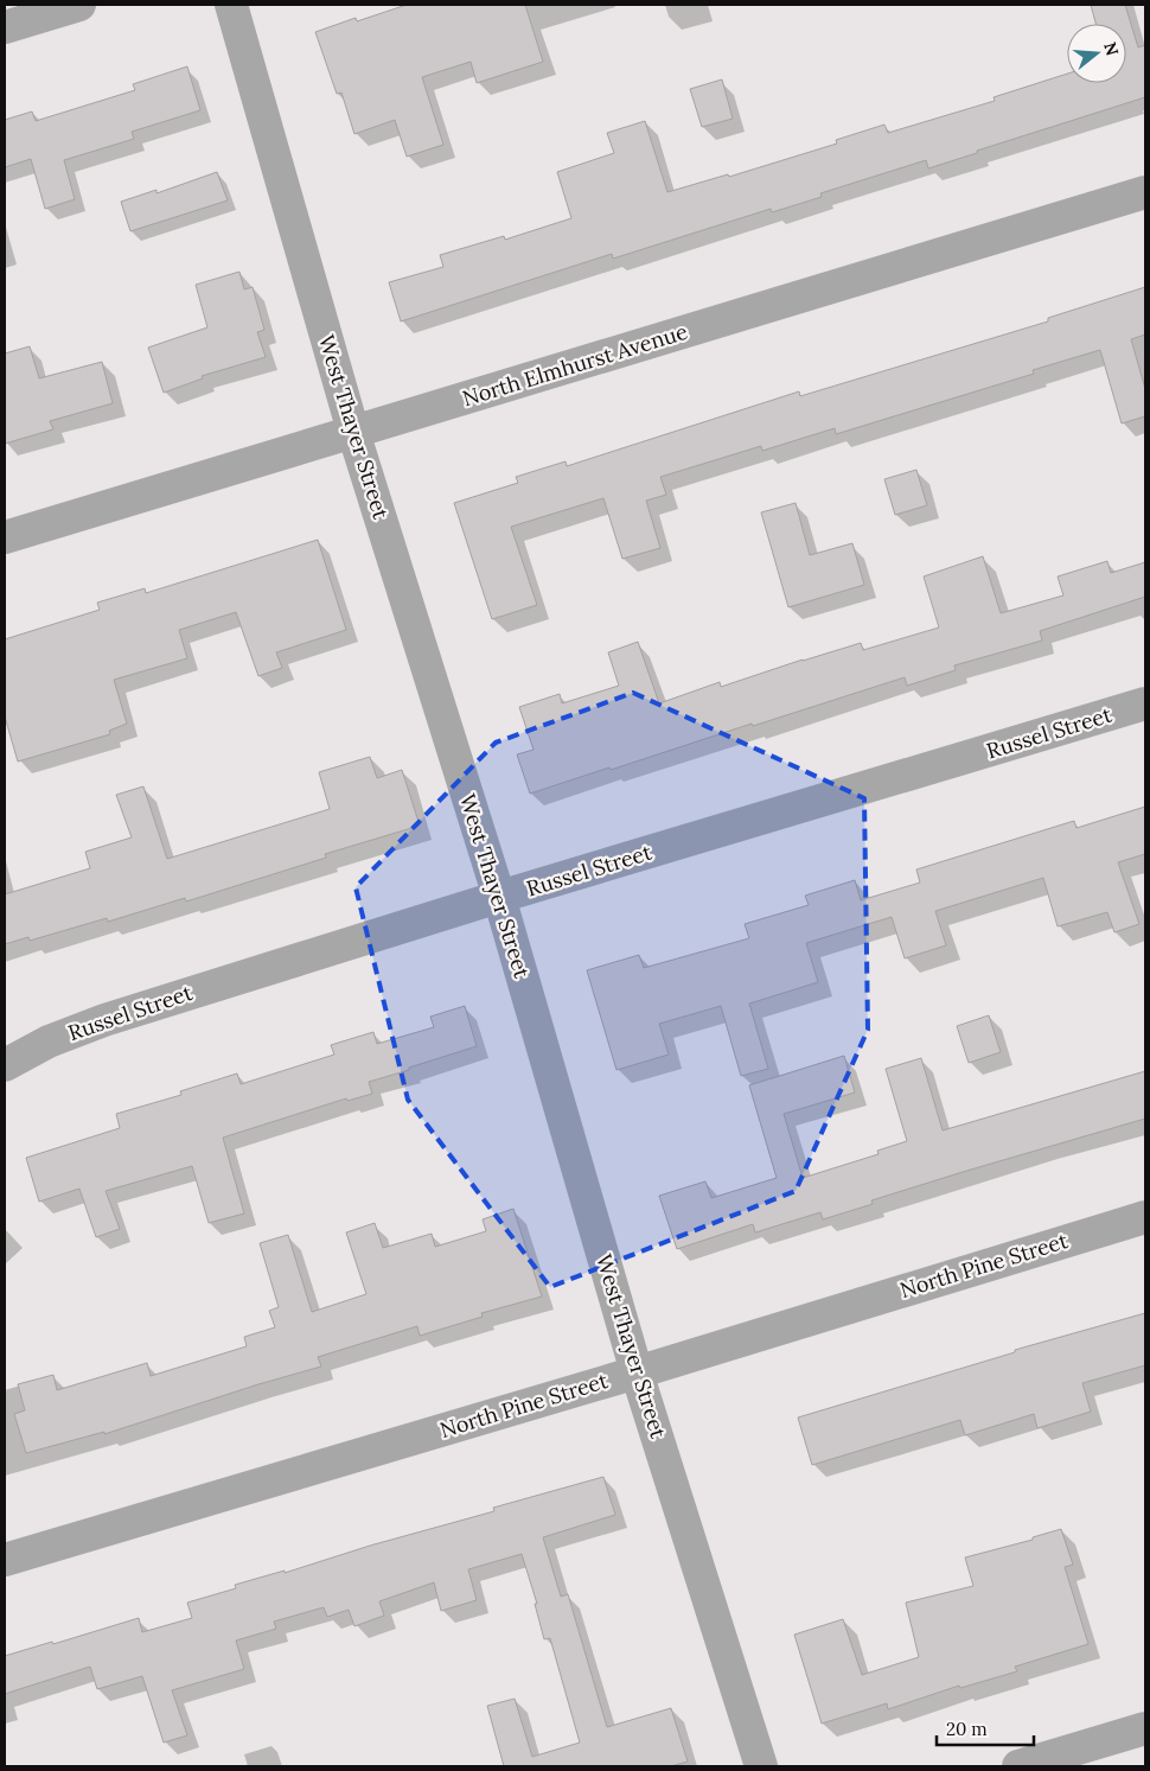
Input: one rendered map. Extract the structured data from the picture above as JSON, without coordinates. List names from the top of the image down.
{
  "streets": {
    "street": [
      "North Elmhurst Avenue",
      "West Thayer Street",
      "Russel Street",
      "North Pine Street"
    ]
  },
  "crossings": [
    ["North Elmhurst Avenue", "West Thayer Street"],
    ["West Thayer Street", "Russel Street"],
    ["West Thayer Street", "North Pine Street"]
  ],
  "scale_bar": "20 m",
  "north": "right"
}
